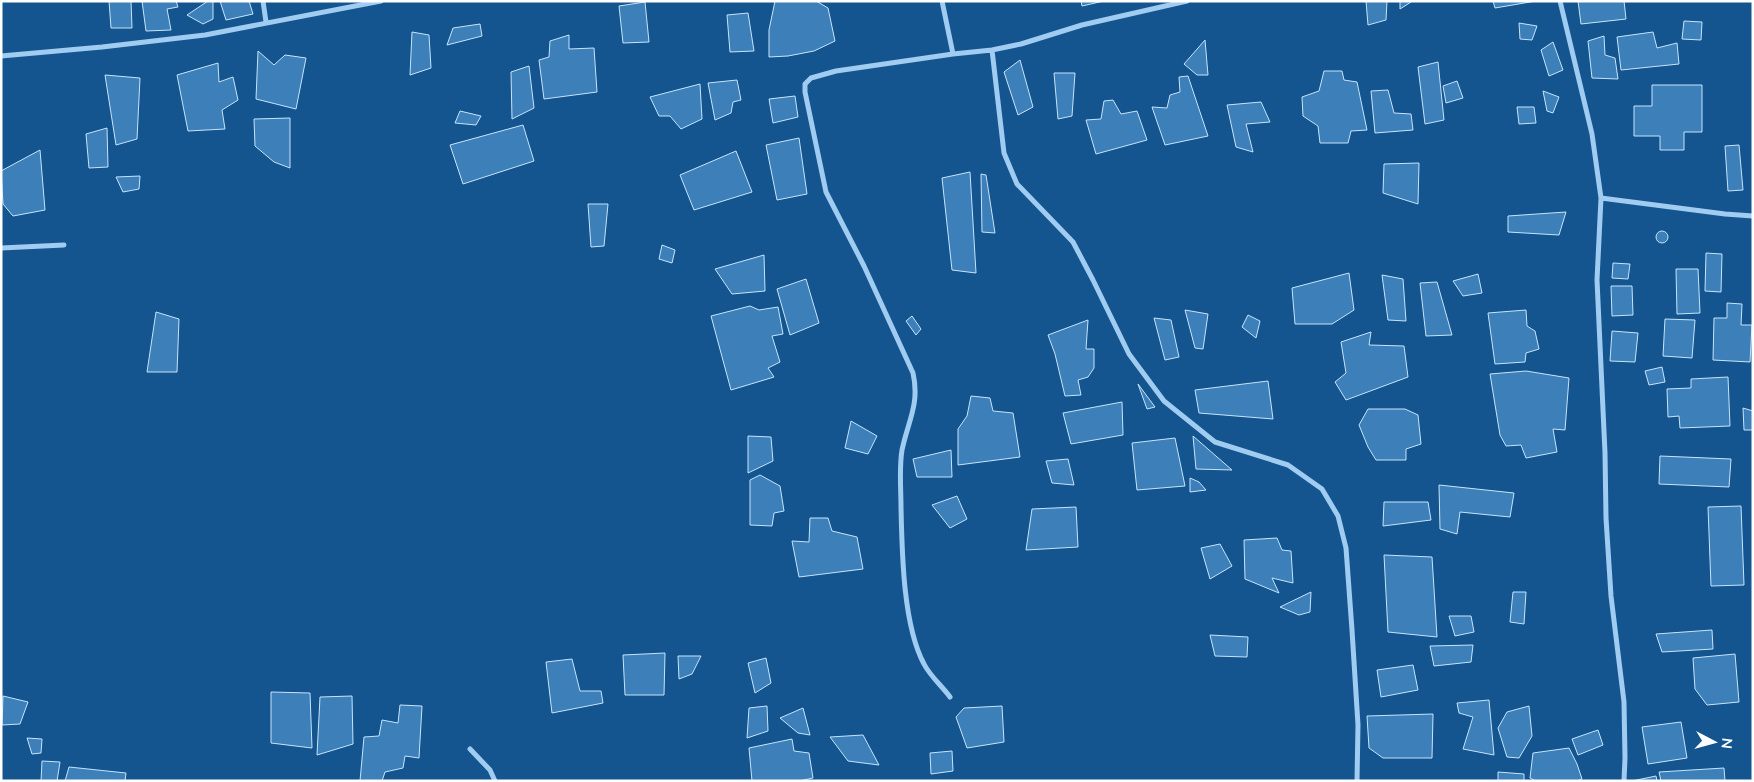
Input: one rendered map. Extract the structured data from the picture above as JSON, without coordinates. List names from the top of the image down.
{
  "north": "right"
}
